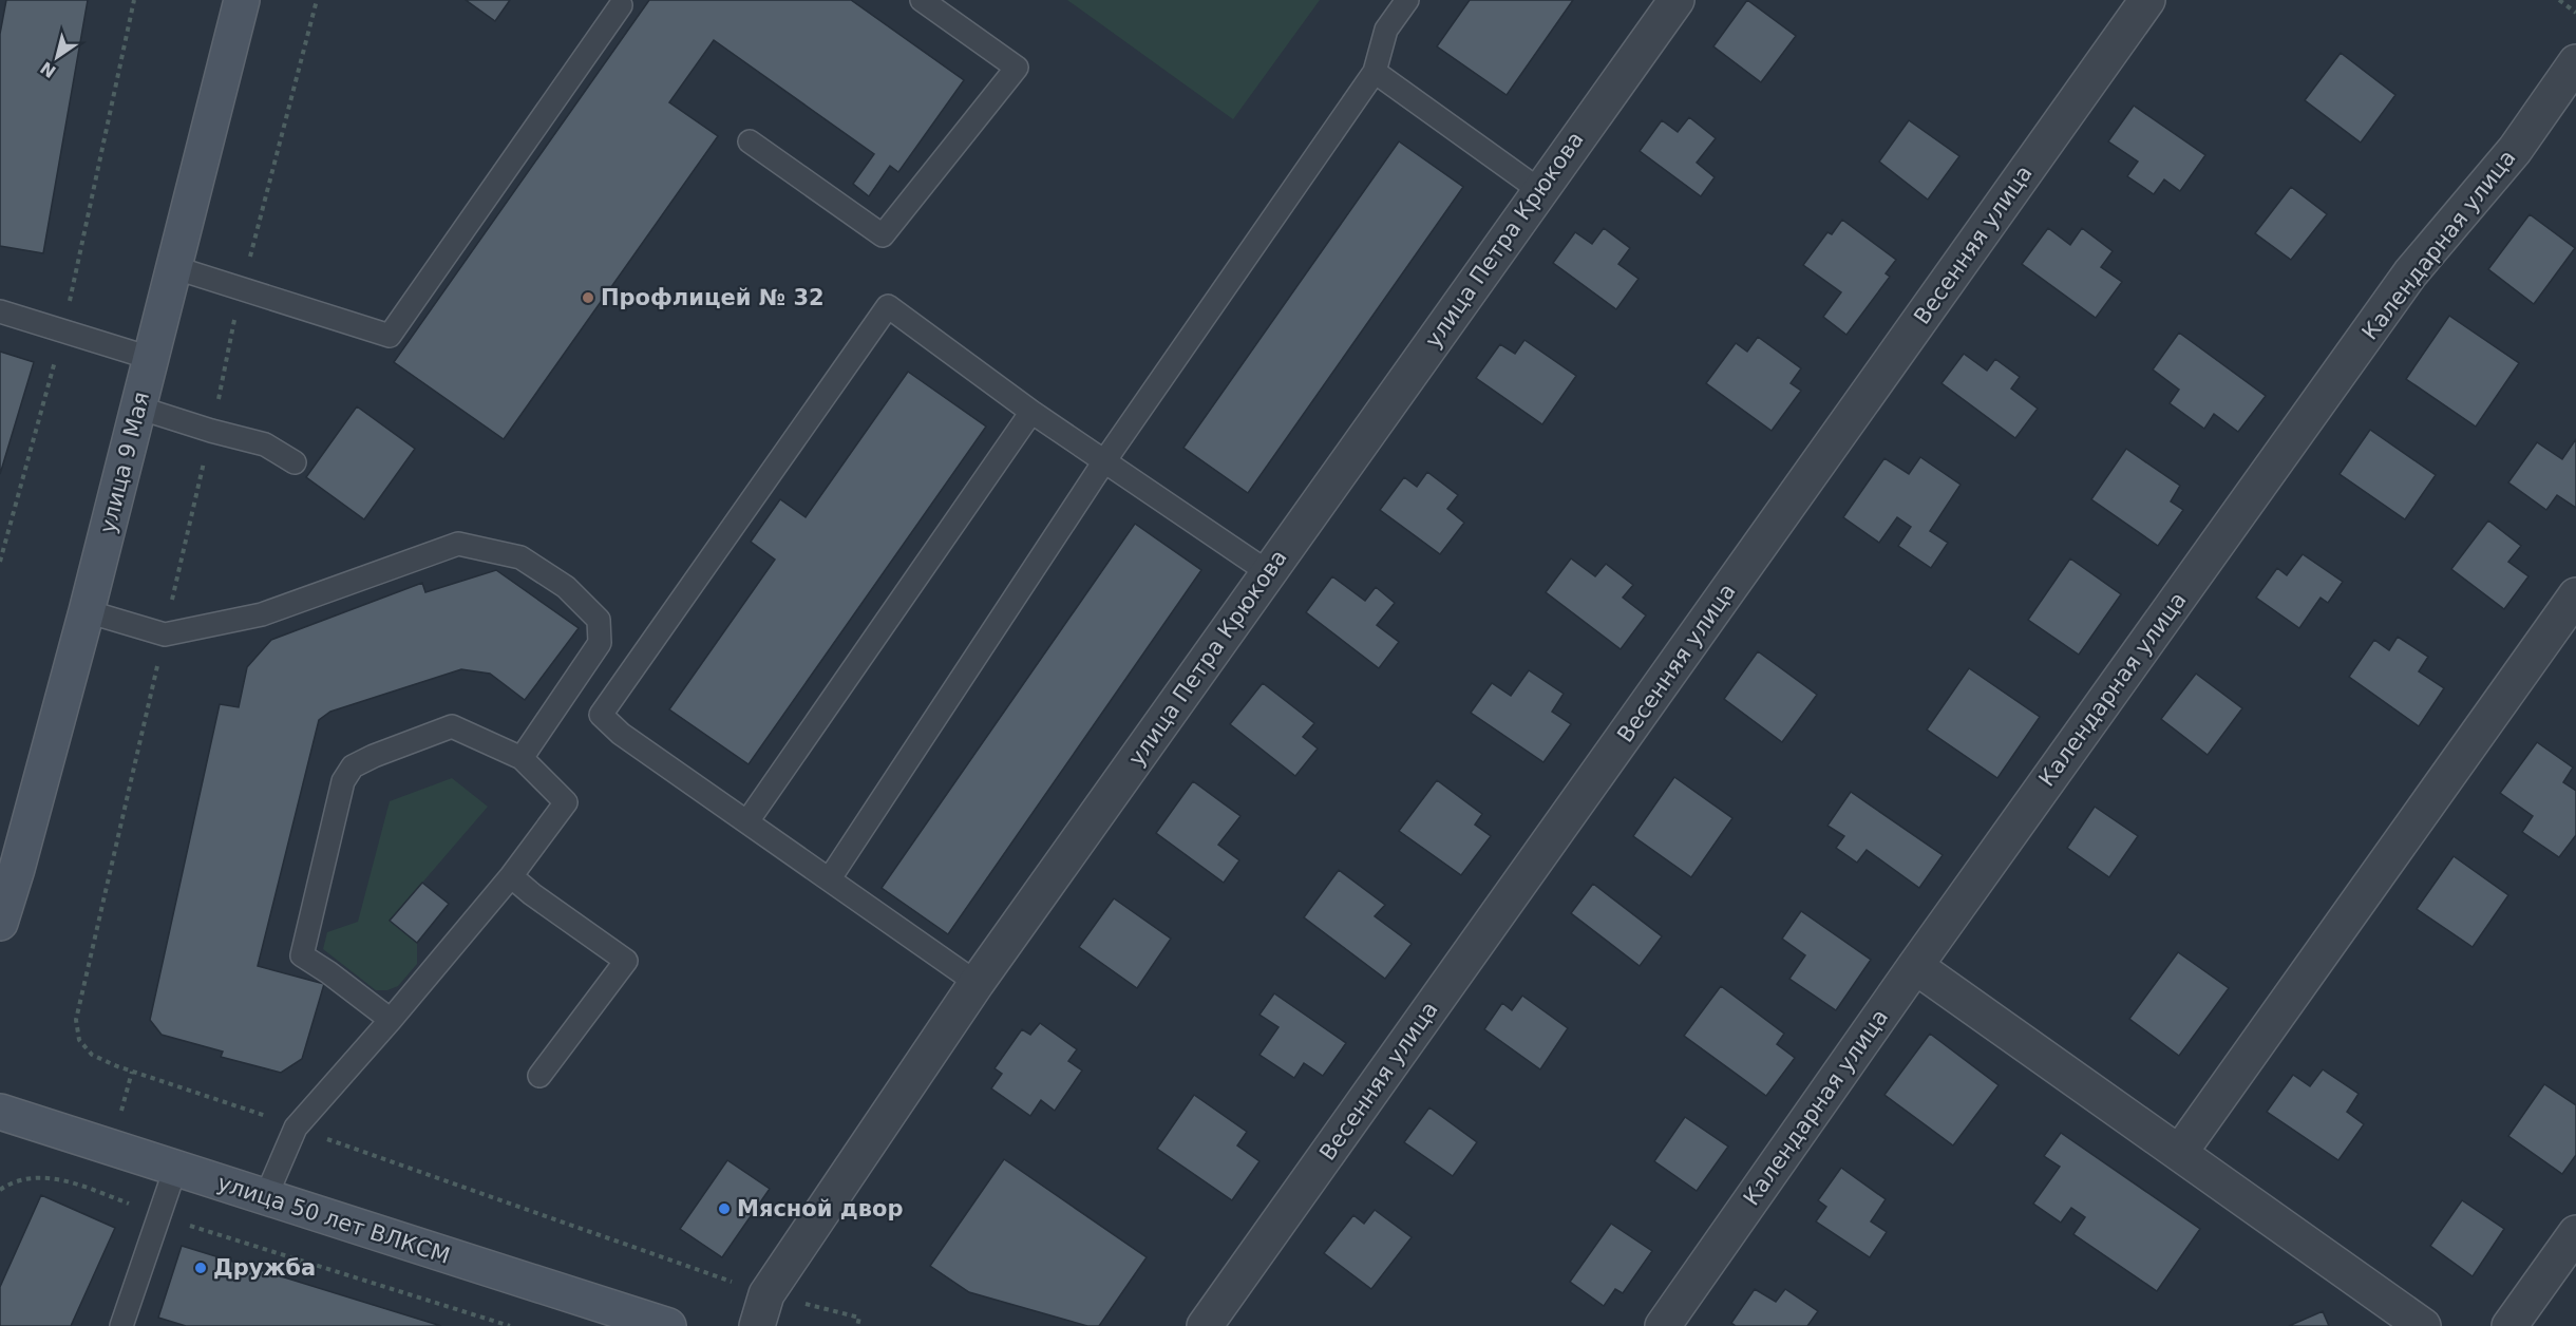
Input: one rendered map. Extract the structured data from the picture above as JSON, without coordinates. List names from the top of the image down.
{
  "streets": {
    "main road": ["улица 9 Мая", "улица 50 лет ВЛКСМ"],
    "street": ["улица Петра Крюкова", "Весенняя улица", "Календарная улица"]
  },
  "places": ["Профлицей № 32", "Мясной двор", "Дружба"],
  "north": "bottom left"
}
